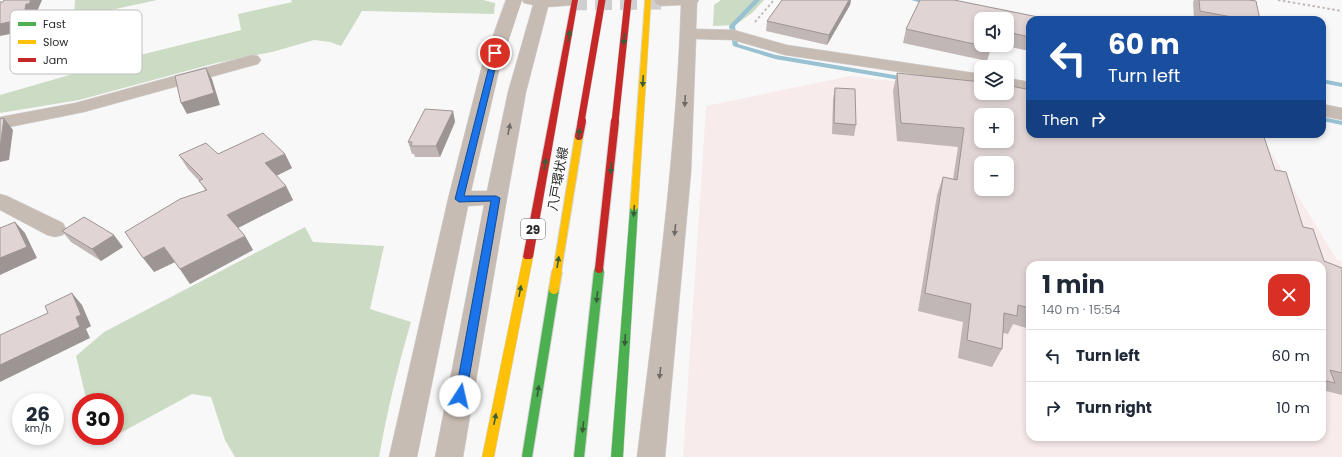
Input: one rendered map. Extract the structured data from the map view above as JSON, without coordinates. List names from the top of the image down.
{
  "streets": {
    "main road": ["八戸環状線", "29"]
  },
  "legend": ["Fast", "Slow", "Jam"],
  "page": {
    "map_buttons": ["+", "−"],
    "turn": ["60 m", "Turn left"],
    "then": "Then",
    "heading": ["1 min", "140 m · 15:54"],
    "list": [
      {
        "name": "Turn left",
        "value": "60 m"
      },
      {
        "name": "Turn right",
        "value": "10 m"
      }
    ],
    "speed": "26 km/h",
    "limit": "30"
  }
}
